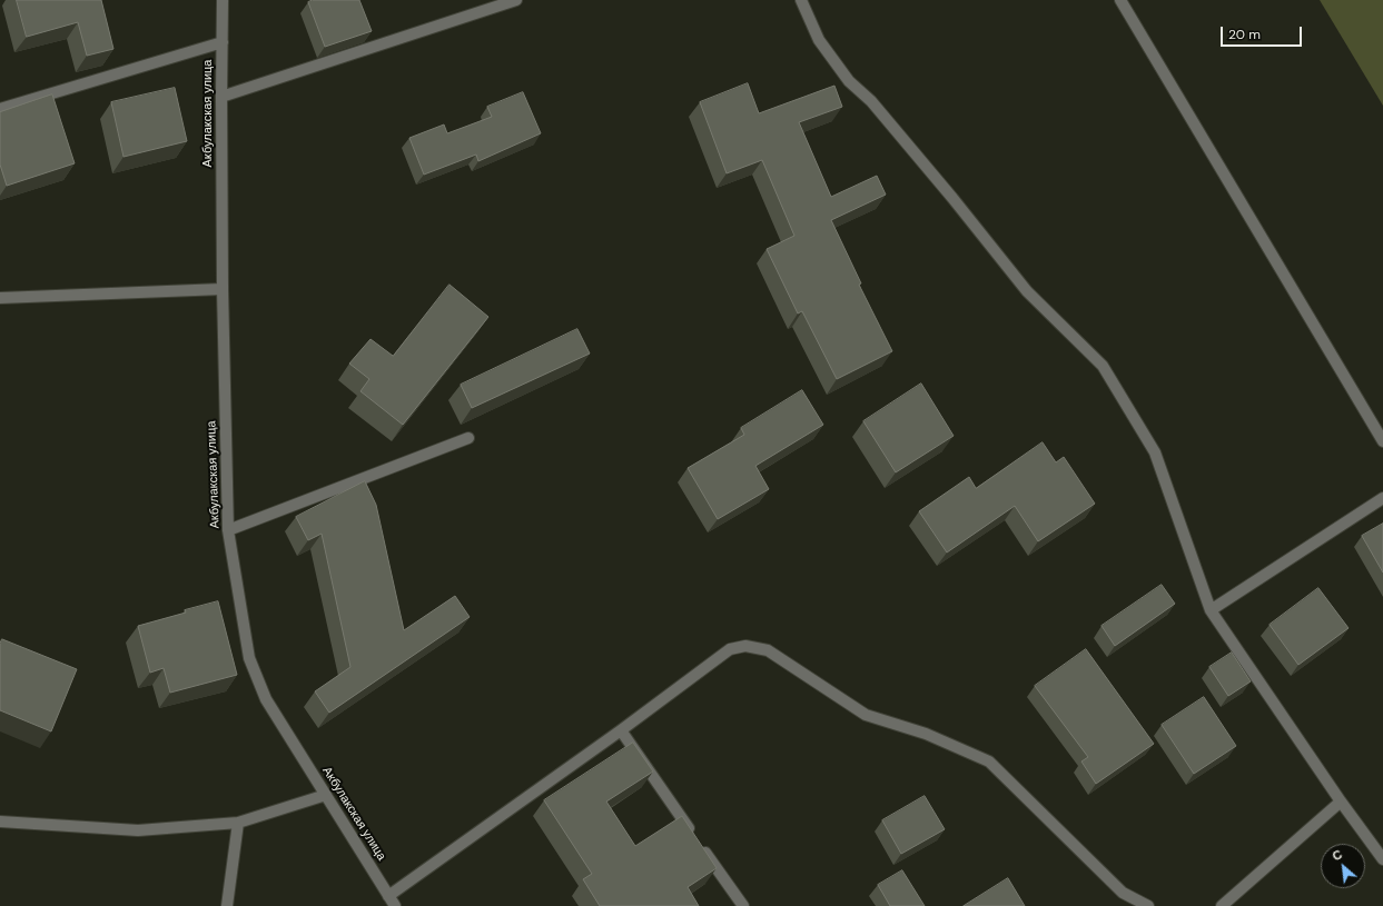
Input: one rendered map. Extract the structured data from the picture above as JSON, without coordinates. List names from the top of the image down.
{
  "streets": {
    "street": ["Акбулакская улица"]
  },
  "scale_bar": "20 m",
  "north": "top left"
}
